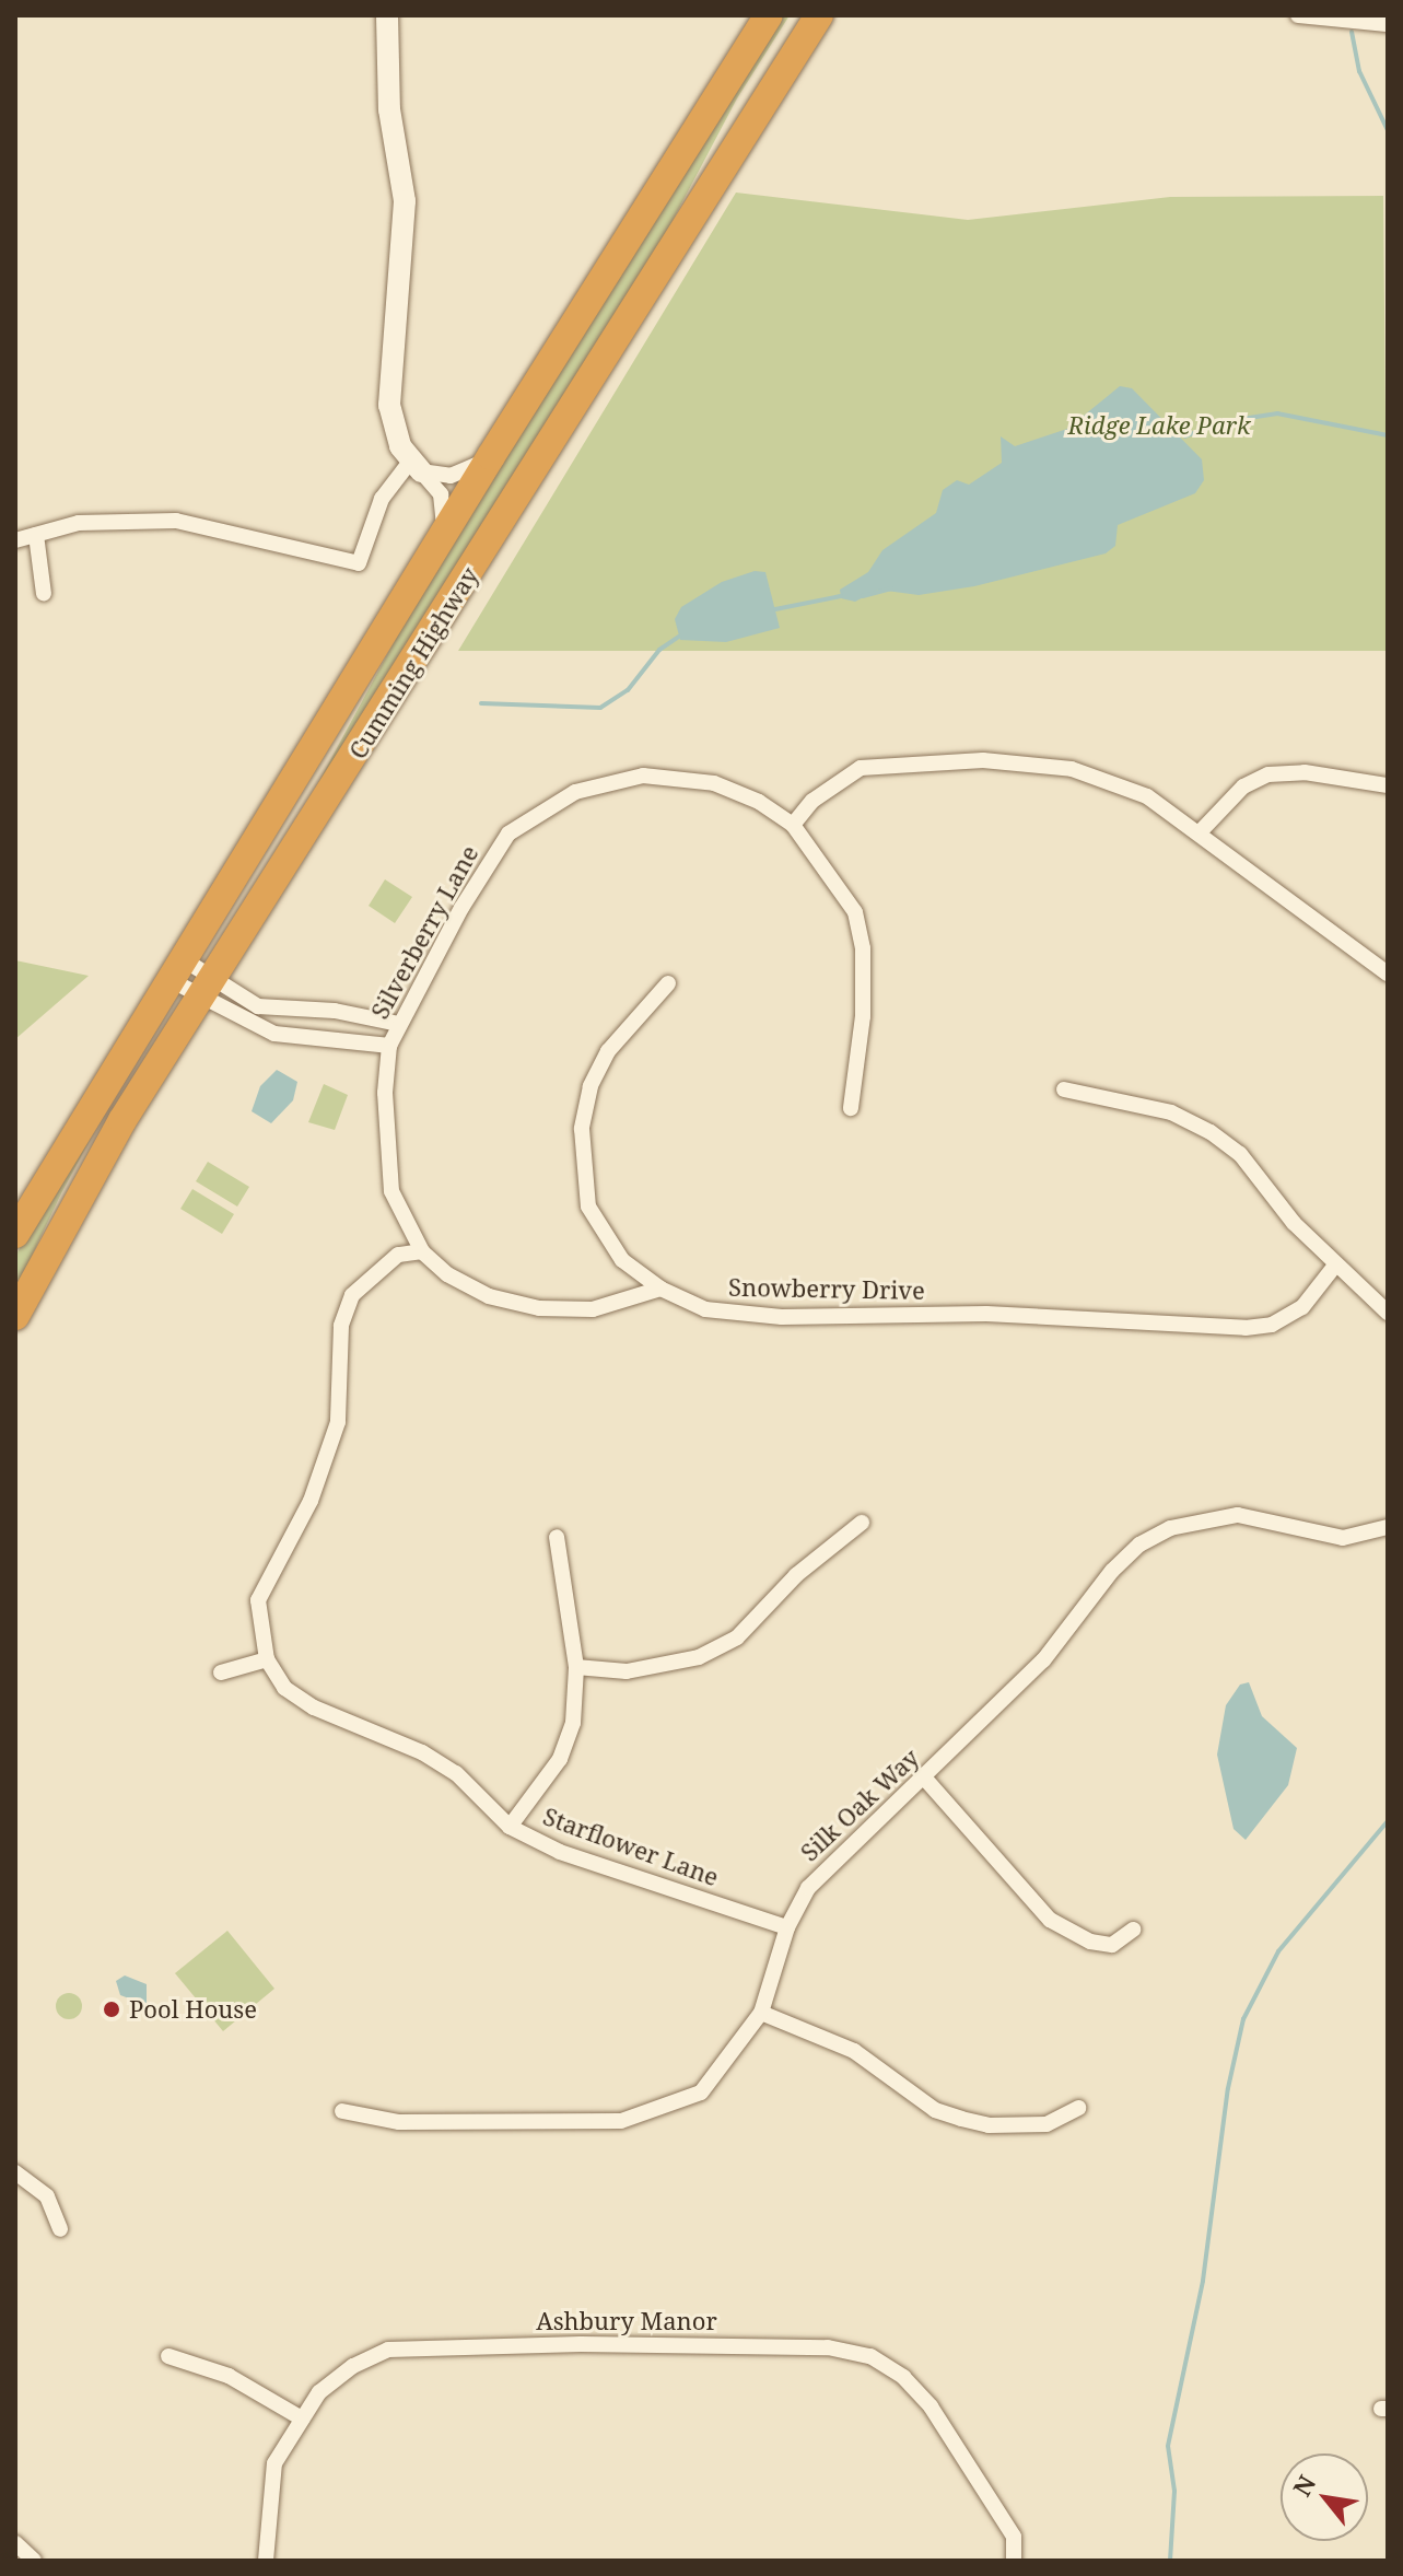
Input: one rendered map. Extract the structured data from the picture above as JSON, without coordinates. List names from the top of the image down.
{
  "streets": {
    "highway": ["Cumming Highway"],
    "street": [
      "Silverberry Lane",
      "Snowberry Drive",
      "Silk Oak Way",
      "Starflower Lane",
      "Ashbury Manor"
    ]
  },
  "crossings": [
    ["Silverberry Lane", "Snowberry Drive"],
    ["Silverberry Lane", "Starflower Lane"],
    ["Silk Oak Way", "Starflower Lane"]
  ],
  "parks": ["Ridge Lake Park"],
  "places": ["Pool House"],
  "north": "top left"
}
